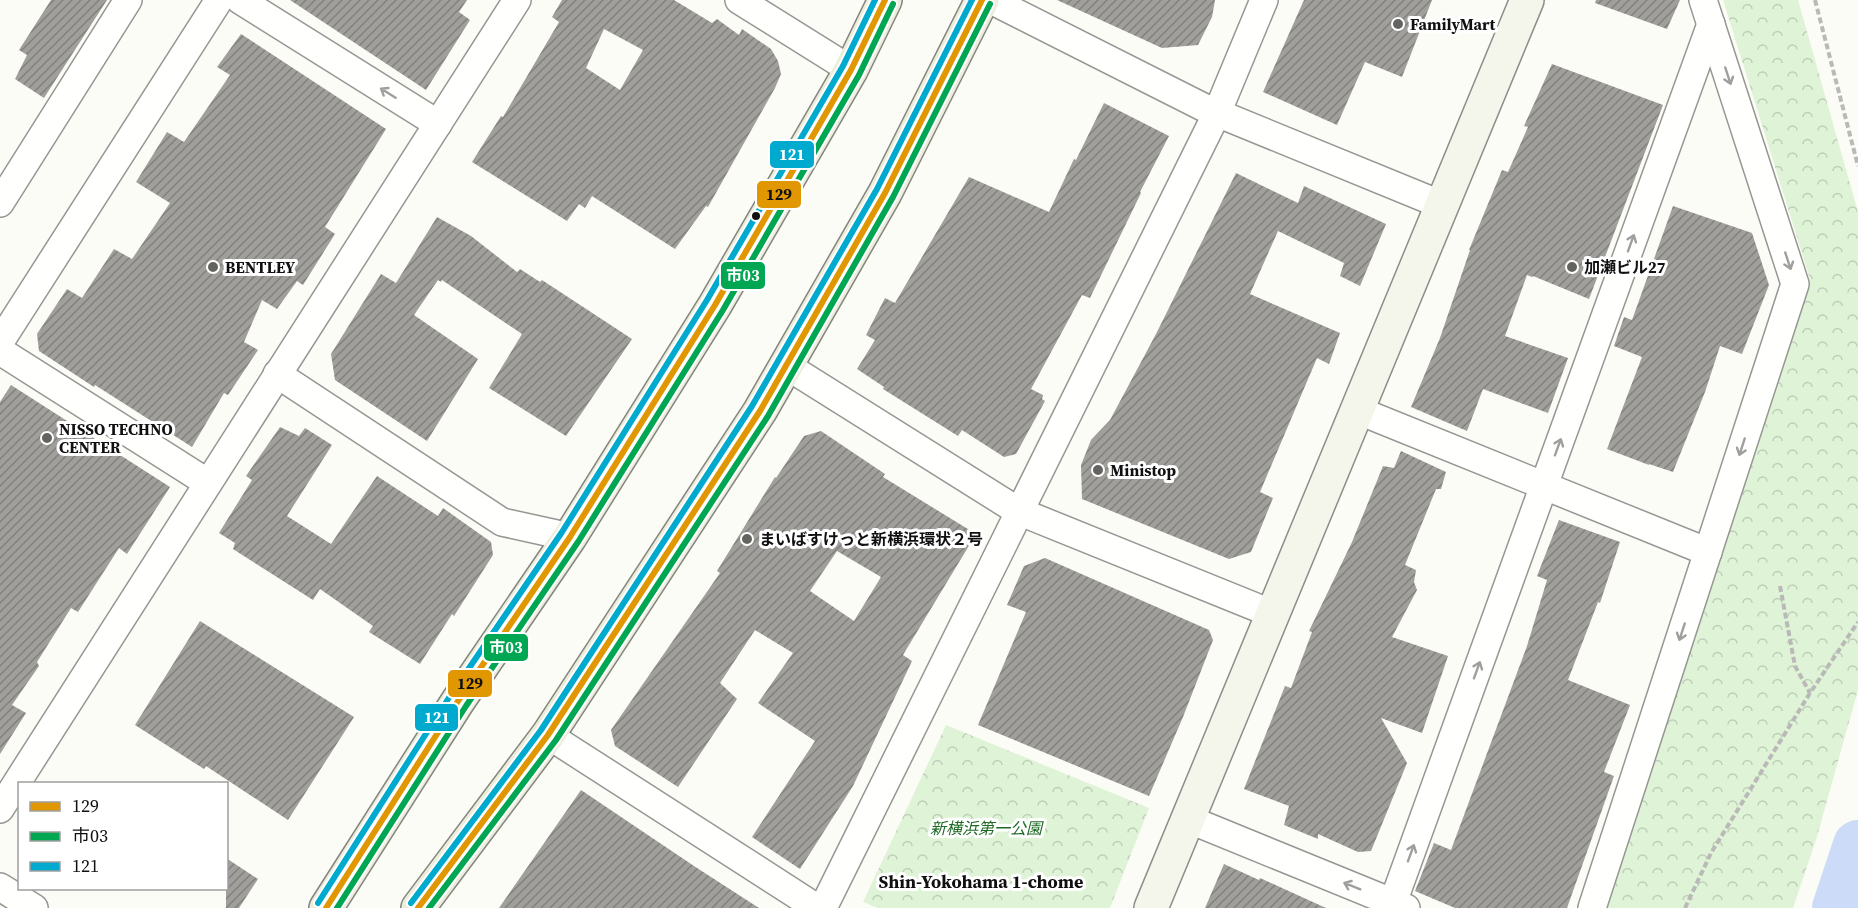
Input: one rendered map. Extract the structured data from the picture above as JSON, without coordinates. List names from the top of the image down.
{
  "districts": ["Shin-Yokohama 1-chome"],
  "parks": ["新横浜第一公園"],
  "places": [
    "FamilyMart",
    "BENTLEY",
    "加瀬ビル27",
    "NISSO TECHNO CENTER",
    "Ministop",
    "まいばすけっと新横浜環状２号"
  ],
  "lines": ["transit line 129", "transit line 121", "transit line 市03"],
  "legend": ["129", "市03", "121"]
}
